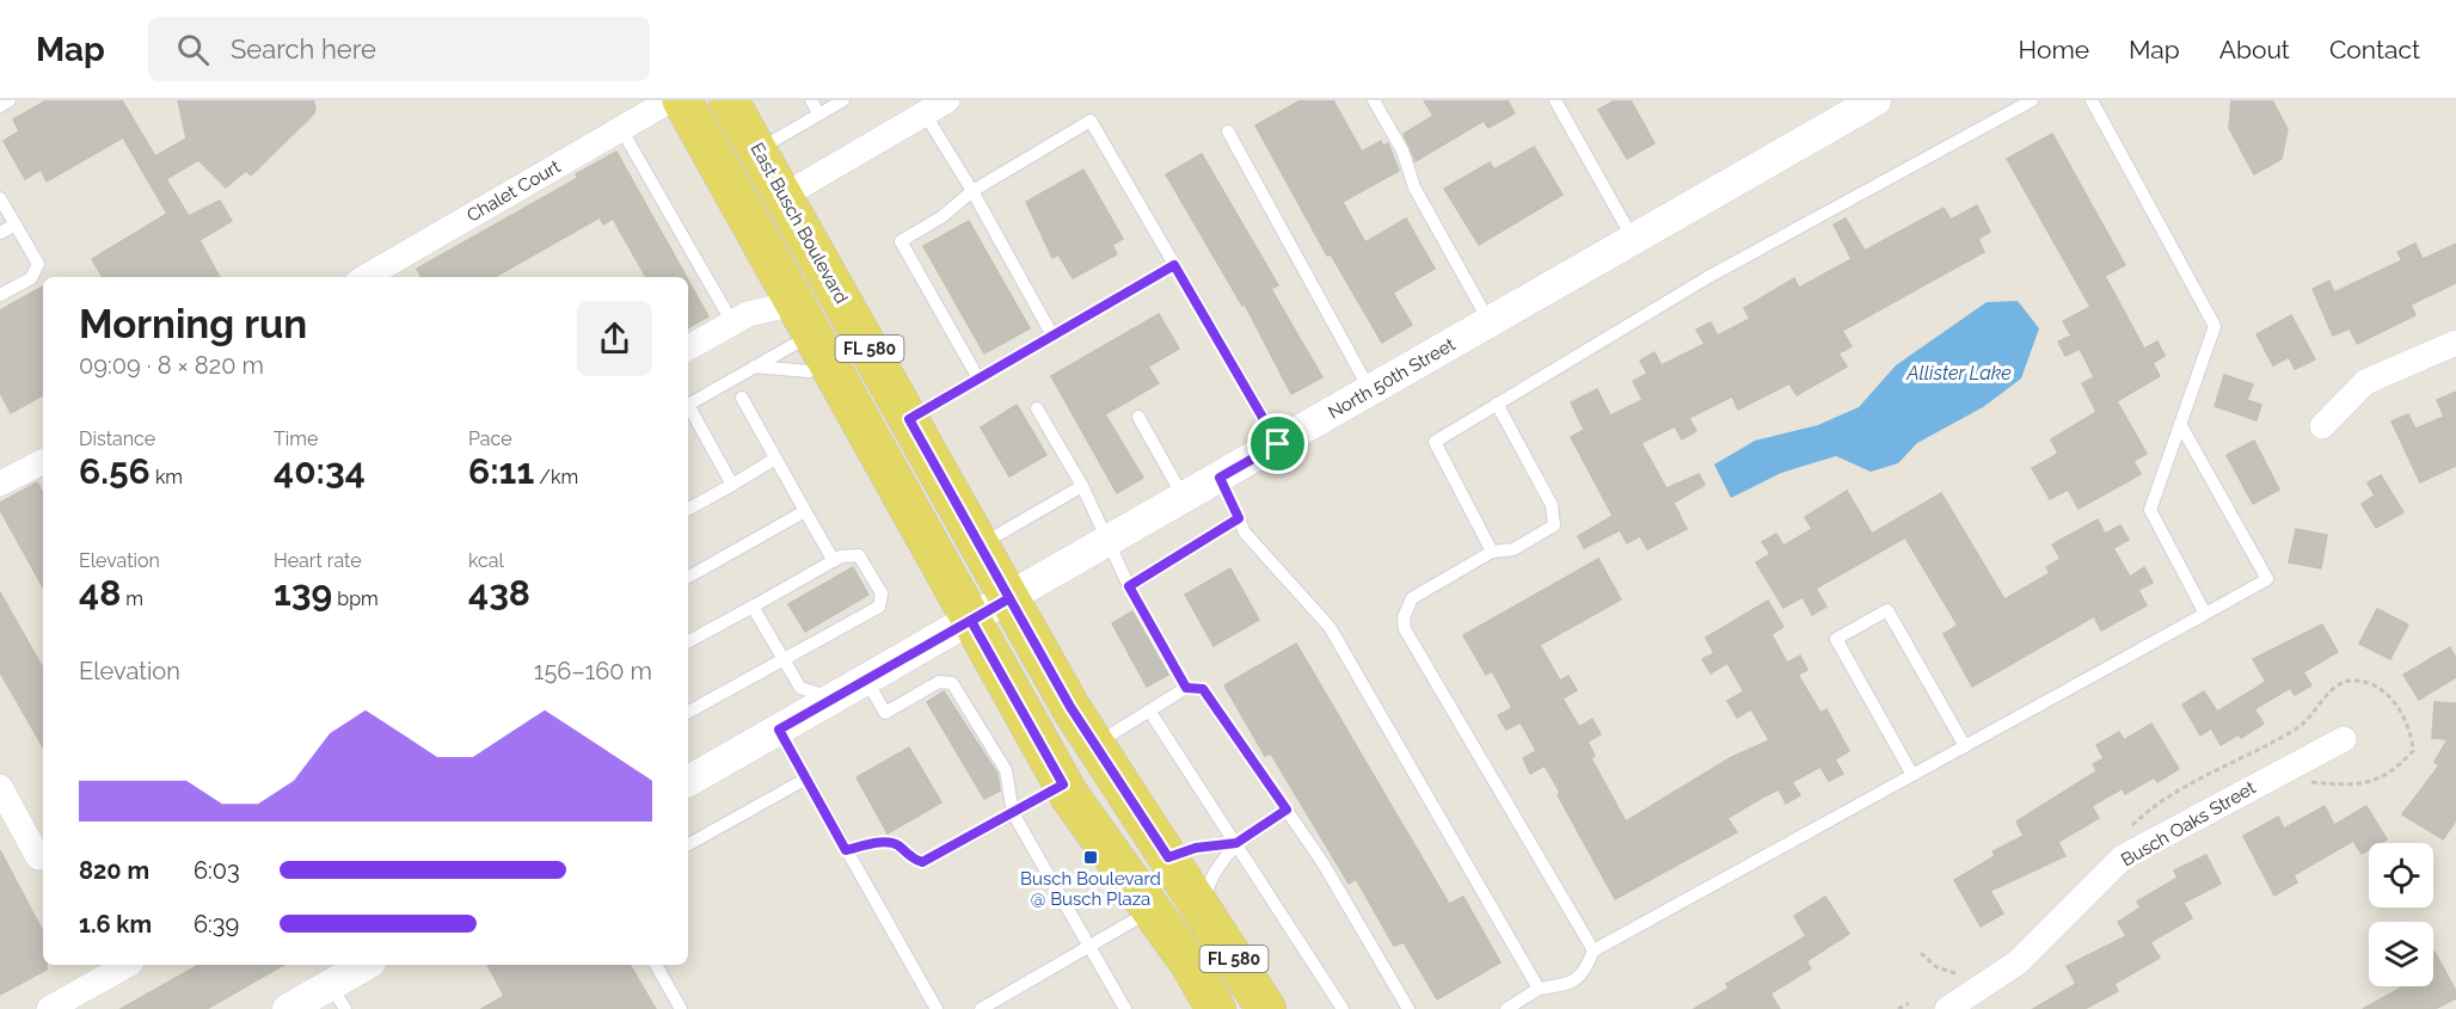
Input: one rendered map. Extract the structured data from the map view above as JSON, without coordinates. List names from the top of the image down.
{
  "streets": {
    "main road": ["East Busch Boulevard", "FL 580"],
    "street": ["Chalet Court", "North 50th Street", "Busch Oaks Street"]
  },
  "crossings": [
    ["East Busch Boulevard", "North 50th Street"],
    ["FL 580", "North 50th Street"]
  ],
  "water": ["Allister Lake"],
  "places": {
    "transit": ["Busch Boulevard @ Busch Plaza"]
  },
  "page": {
    "header": "Map",
    "search": "Search here",
    "nav": [
      "Home",
      "Map",
      "About",
      "Contact"
    ],
    "heading": ["Morning run", "09:09 · 8 × 820 m"],
    "stats": [
      ["Distance", "6.56 km"],
      ["Time", "40:34"],
      ["Pace", "6:11 /km"],
      ["Elevation", "48 m"],
      ["Heart rate", "139 bpm"],
      ["kcal", "438"]
    ],
    "chart": ["Elevation", "156–160 m"],
    "list": [
      {
        "name": "820 m",
        "note": "6:03"
      },
      {
        "name": "1.6 km",
        "note": "6:39"
      }
    ]
  }
}
